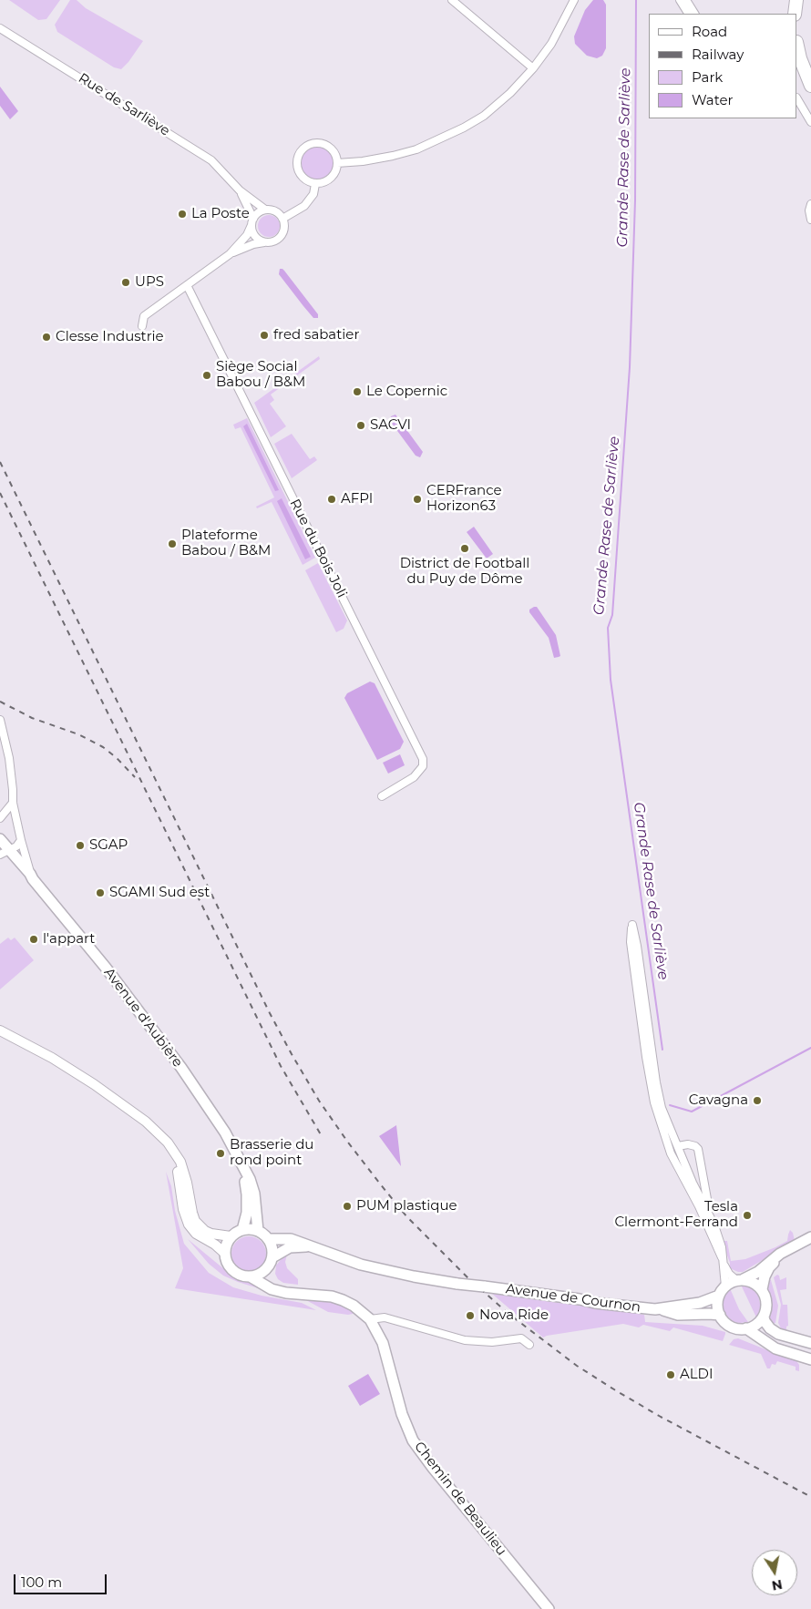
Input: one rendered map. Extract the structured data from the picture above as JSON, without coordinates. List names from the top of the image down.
{
  "streets": {
    "main road": ["Avenue d'Aubière", "Avenue de Cournon", "Chemin de Beaulieu"],
    "street": ["Rue de Sarliève", "Rue du Bois Joli"]
  },
  "crossings": [
    ["Avenue d'Aubière", "Avenue de Cournon"],
    ["Avenue d'Aubière", "Chemin de Beaulieu"],
    ["Avenue de Cournon", "Chemin de Beaulieu"]
  ],
  "water": ["Grande Rase de Sarliève"],
  "places": [
    "La Poste",
    "UPS",
    "fred sabatier",
    "Clesse Industrie",
    "Siège Social Babou / B&M",
    "Le Copernic",
    "SACVI",
    "AFPI",
    "CERFrance Horizon63",
    "Plateforme Babou / B&M",
    "District de Football du Puy de Dôme",
    "SGAP",
    "SGAMI Sud est",
    "l'appart",
    "Cavagna",
    "Brasserie du rond point",
    "PUM plastique",
    "Tesla Clermont-Ferrand",
    "Nova Ride",
    "ALDI"
  ],
  "legend": [
    "Road",
    "Railway",
    "Park",
    "Water"
  ],
  "scale_bar": "100 m",
  "north": "bottom"
}
